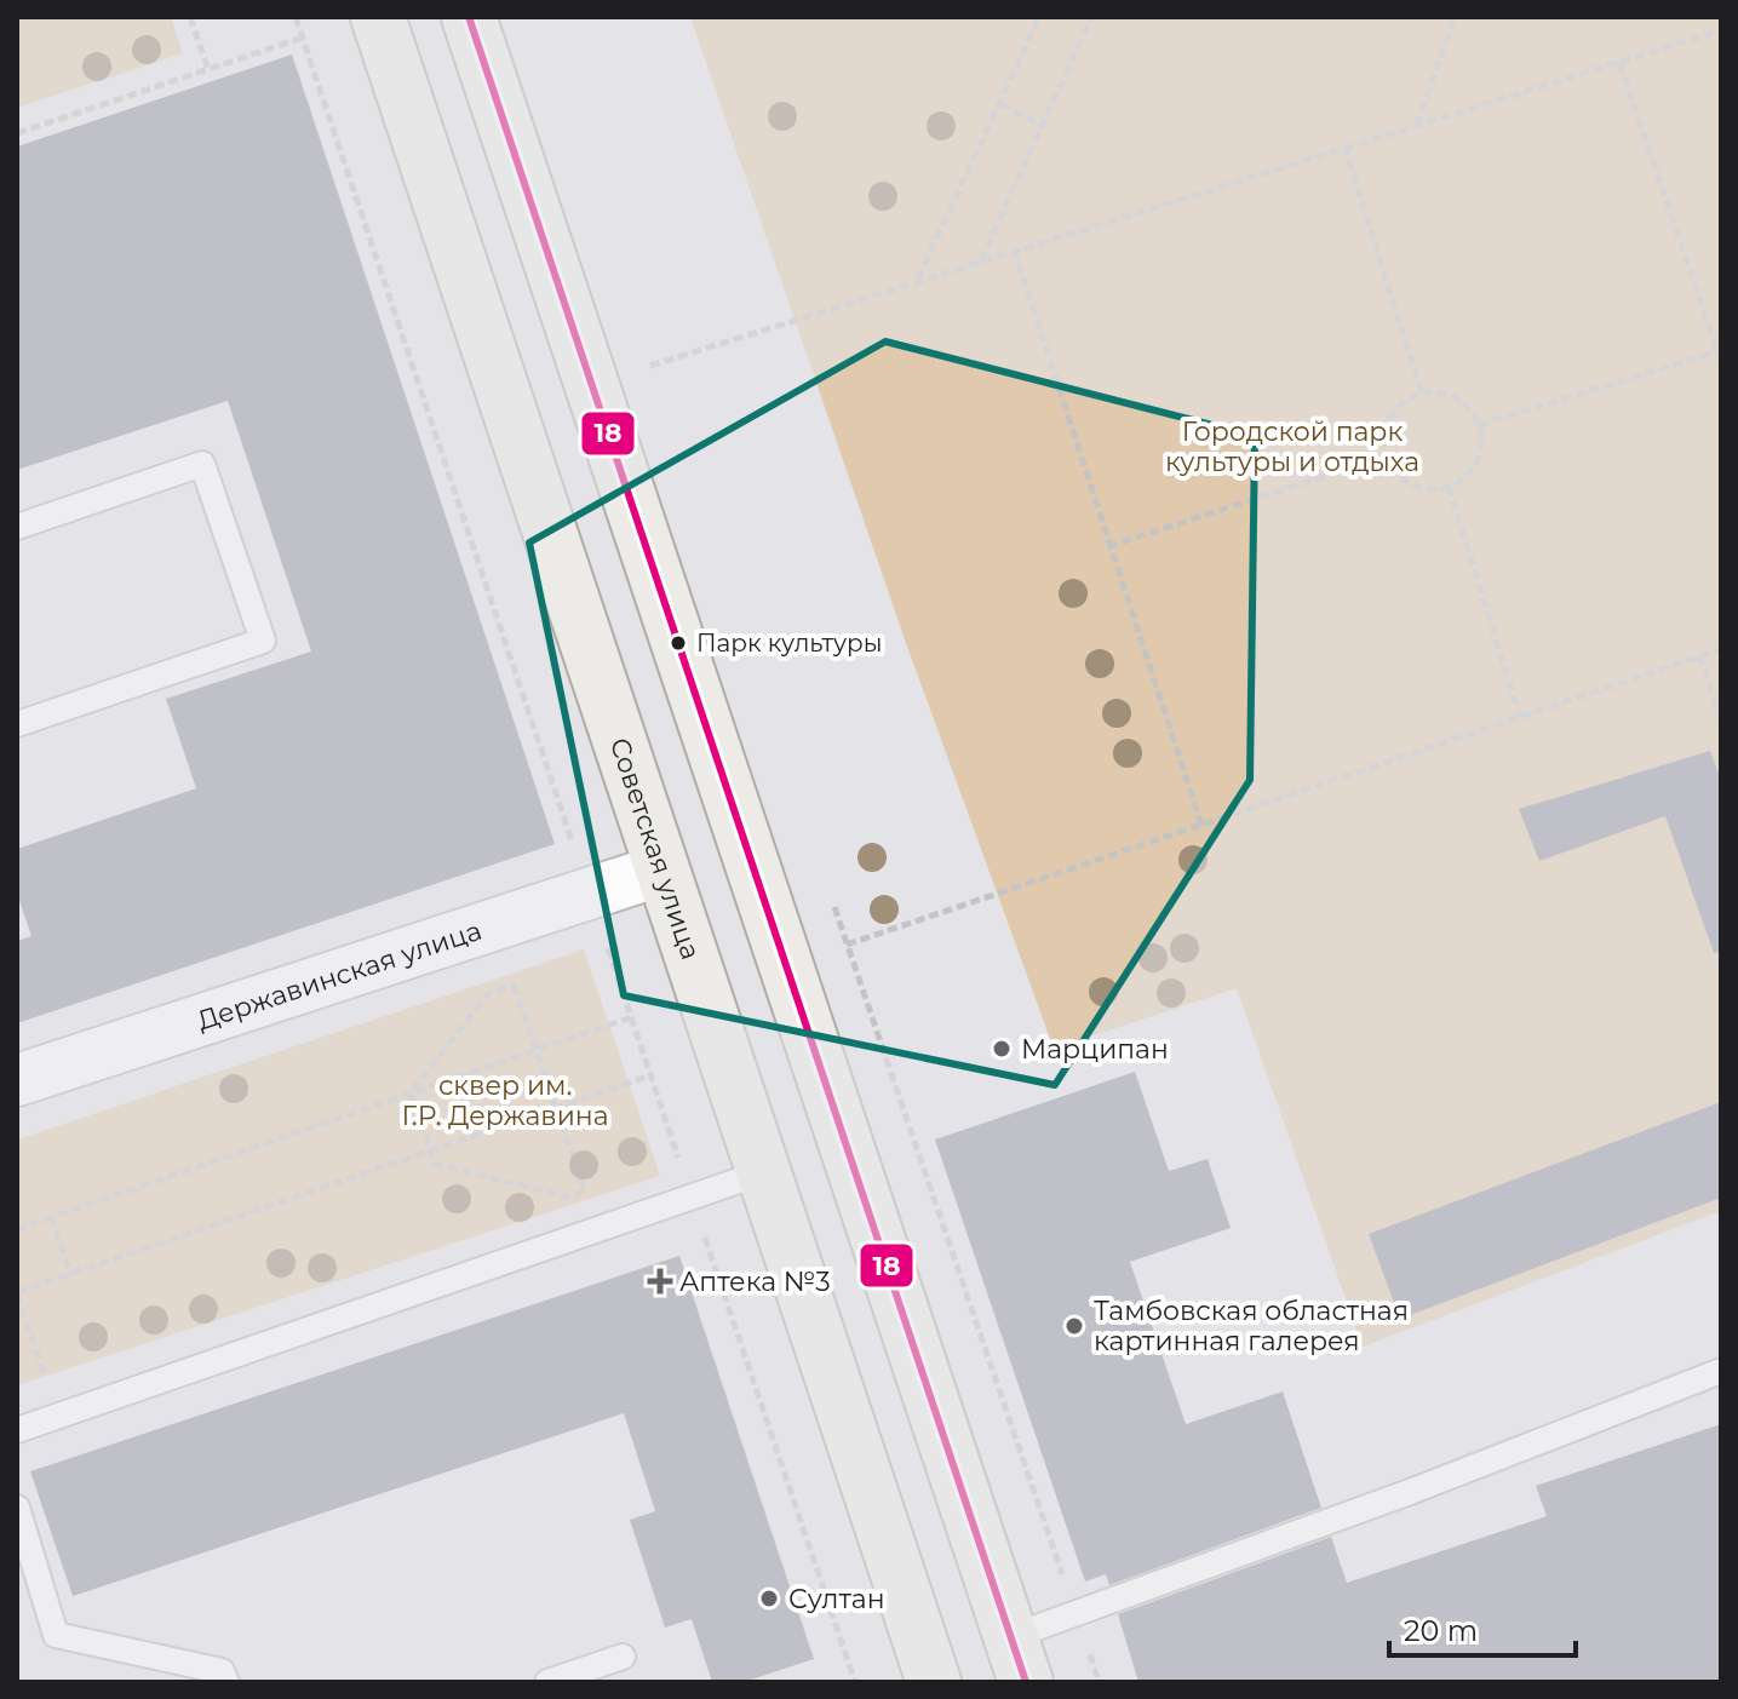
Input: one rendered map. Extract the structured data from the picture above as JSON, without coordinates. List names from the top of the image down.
{
  "streets": {
    "main road": ["Советская улица"],
    "street": ["Державинская улица"]
  },
  "crossings": [
    ["Советская улица", "Державинская улица"]
  ],
  "parks": ["Городской парк культуры и отдыха", "сквер им. Г.Р. Державина"],
  "places": {
    "other": [
      "Парк культуры",
      "Марципан",
      "Тамбовская областная картинная галерея",
      "Султан"
    ],
    "health": ["Аптека №3"]
  },
  "lines": ["transit line 18"],
  "scale_bar": "20 m"
}
